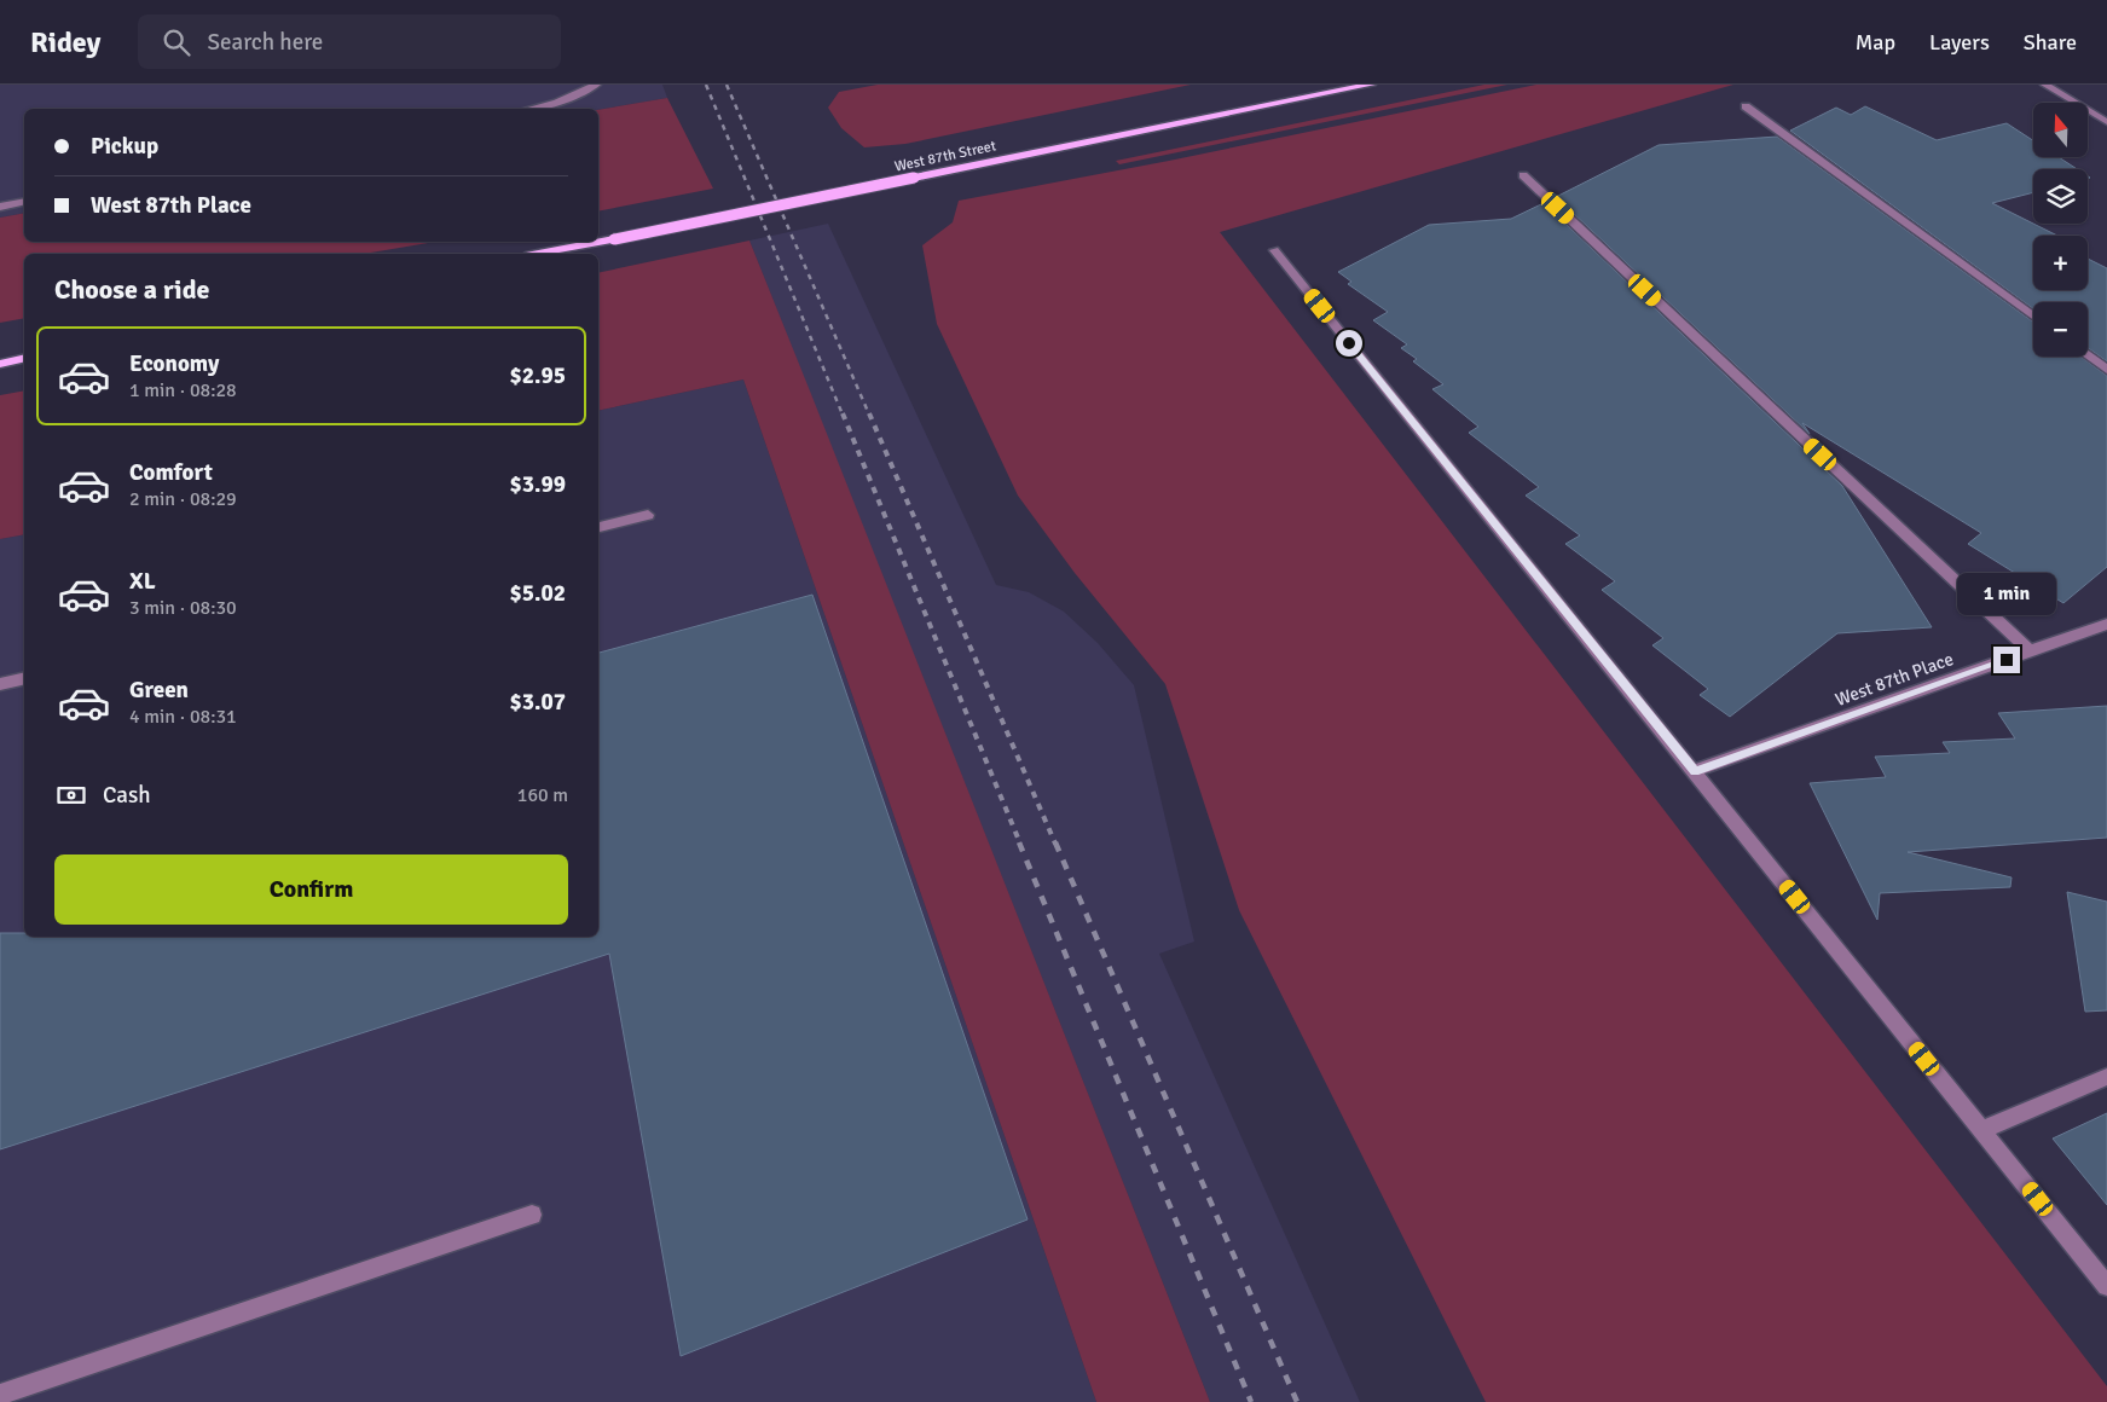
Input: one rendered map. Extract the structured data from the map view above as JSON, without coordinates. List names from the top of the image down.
{
  "streets": {
    "main road": ["West 87th Street"],
    "street": ["West 87th Place"]
  },
  "north": "top",
  "page": {
    "header": "Ridey",
    "search": "Search here",
    "nav": ["Map", "Layers", "Share"],
    "map_buttons": ["+", "−"],
    "banner": ["Pickup", "West 87th Place"],
    "heading": "Choose a ride",
    "list": [
      {
        "name": "Economy",
        "note": "1 min · 08:28",
        "value": "$2.95"
      },
      {
        "name": "Comfort",
        "note": "2 min · 08:29",
        "value": "$3.99"
      },
      {
        "name": "XL",
        "note": "3 min · 08:30",
        "value": "$5.02"
      },
      {
        "name": "Green",
        "note": "4 min · 08:31",
        "value": "$3.07"
      }
    ],
    "bubble": "1 min",
    "pay": ["Cash", "160 m"],
    "buttons": "Confirm"
  }
}
